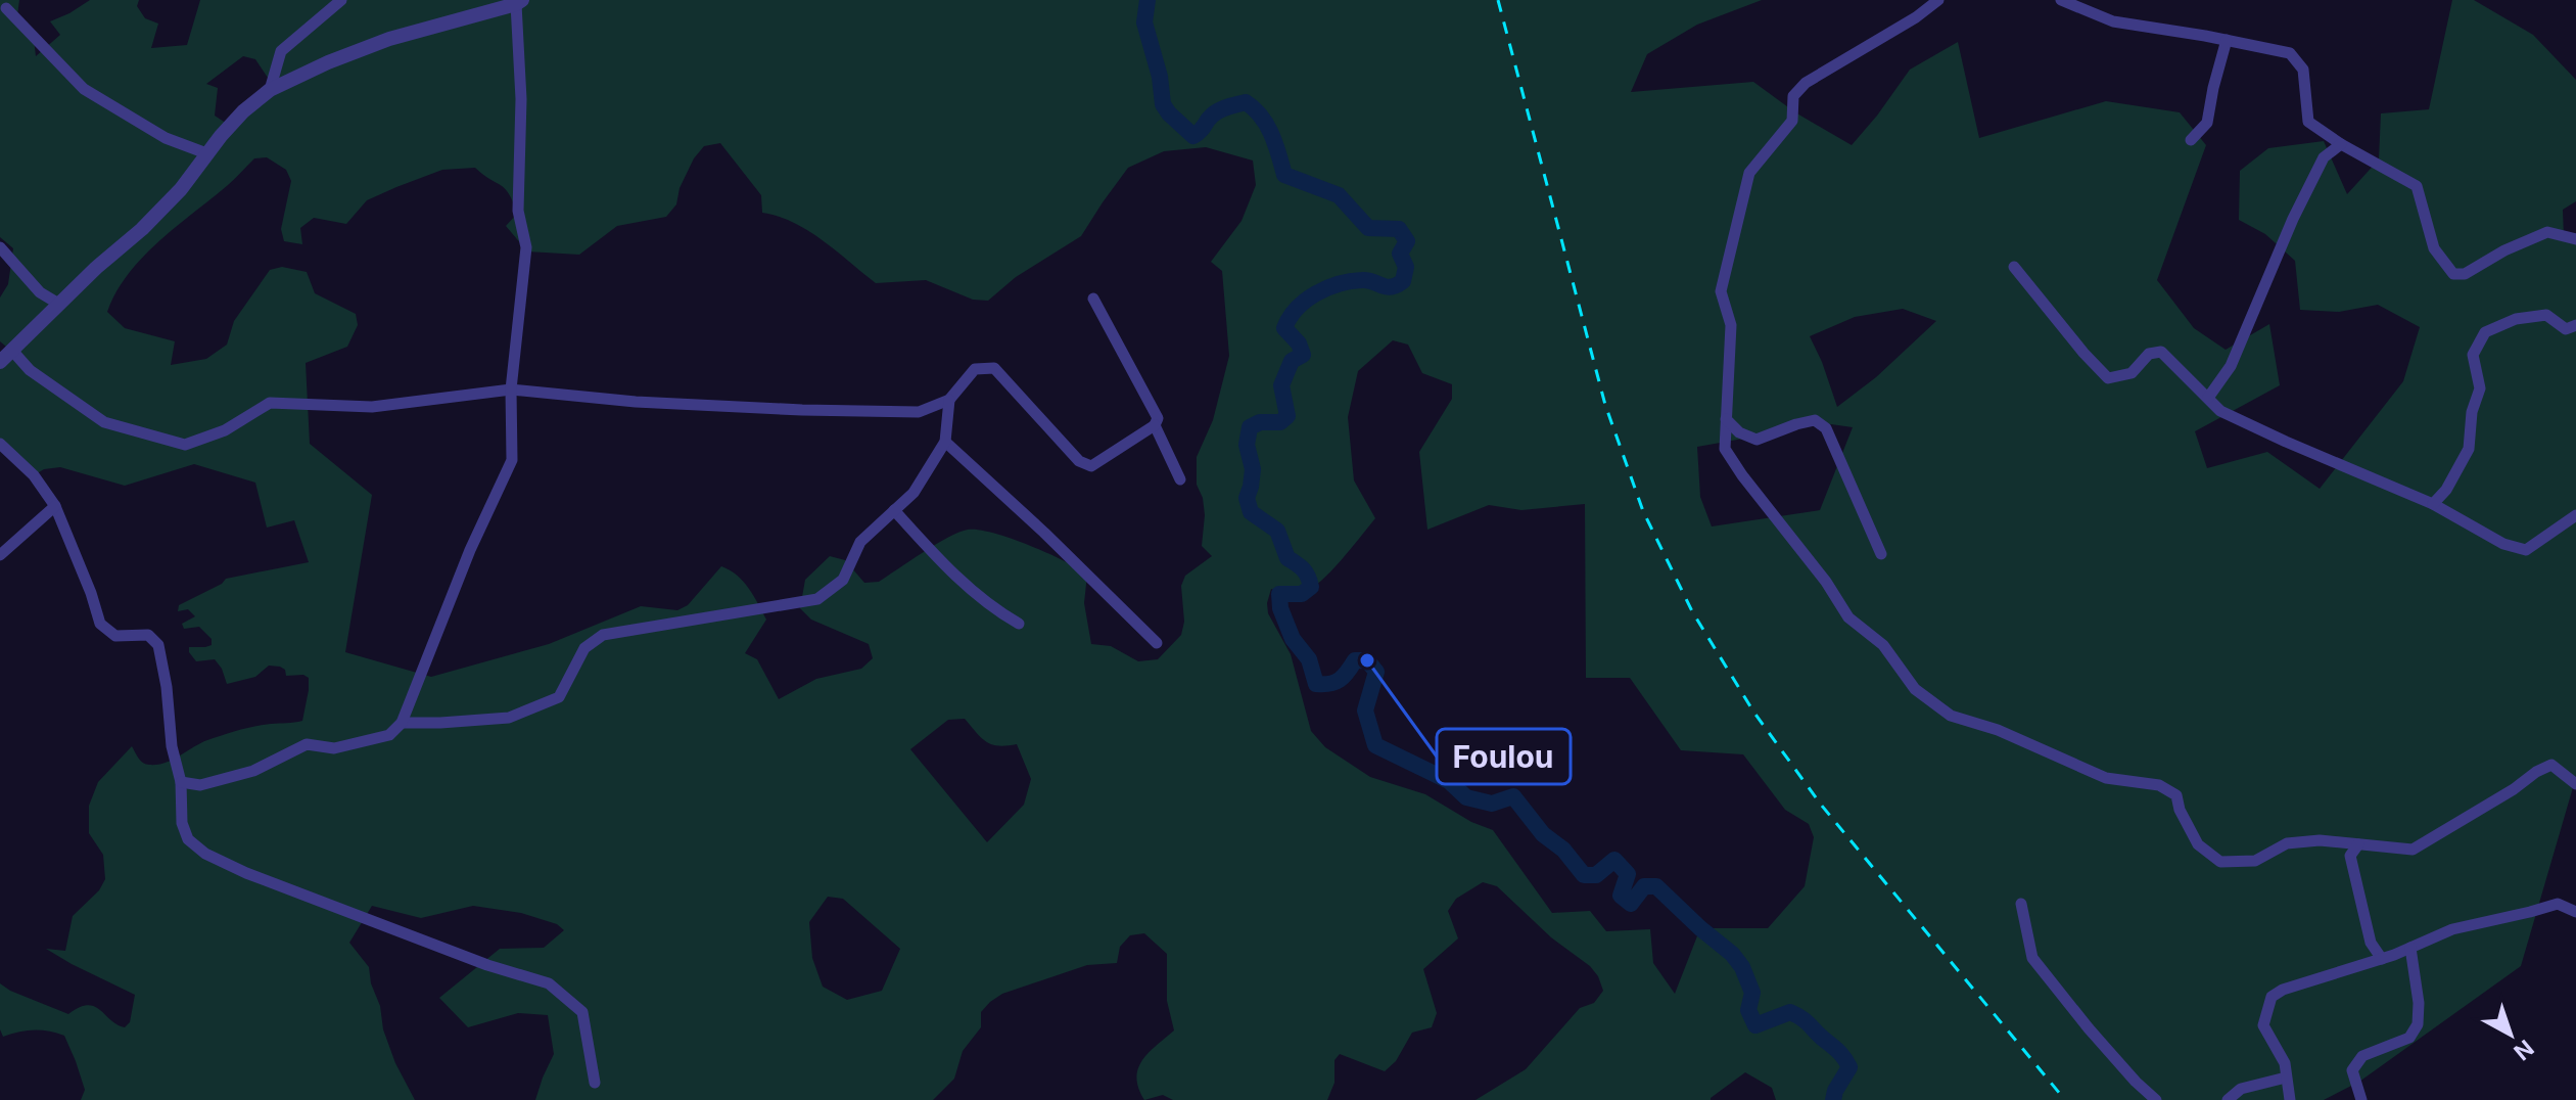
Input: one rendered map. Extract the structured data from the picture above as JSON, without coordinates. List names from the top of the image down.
{
  "places": ["Foulou"],
  "north": "bottom right"
}
